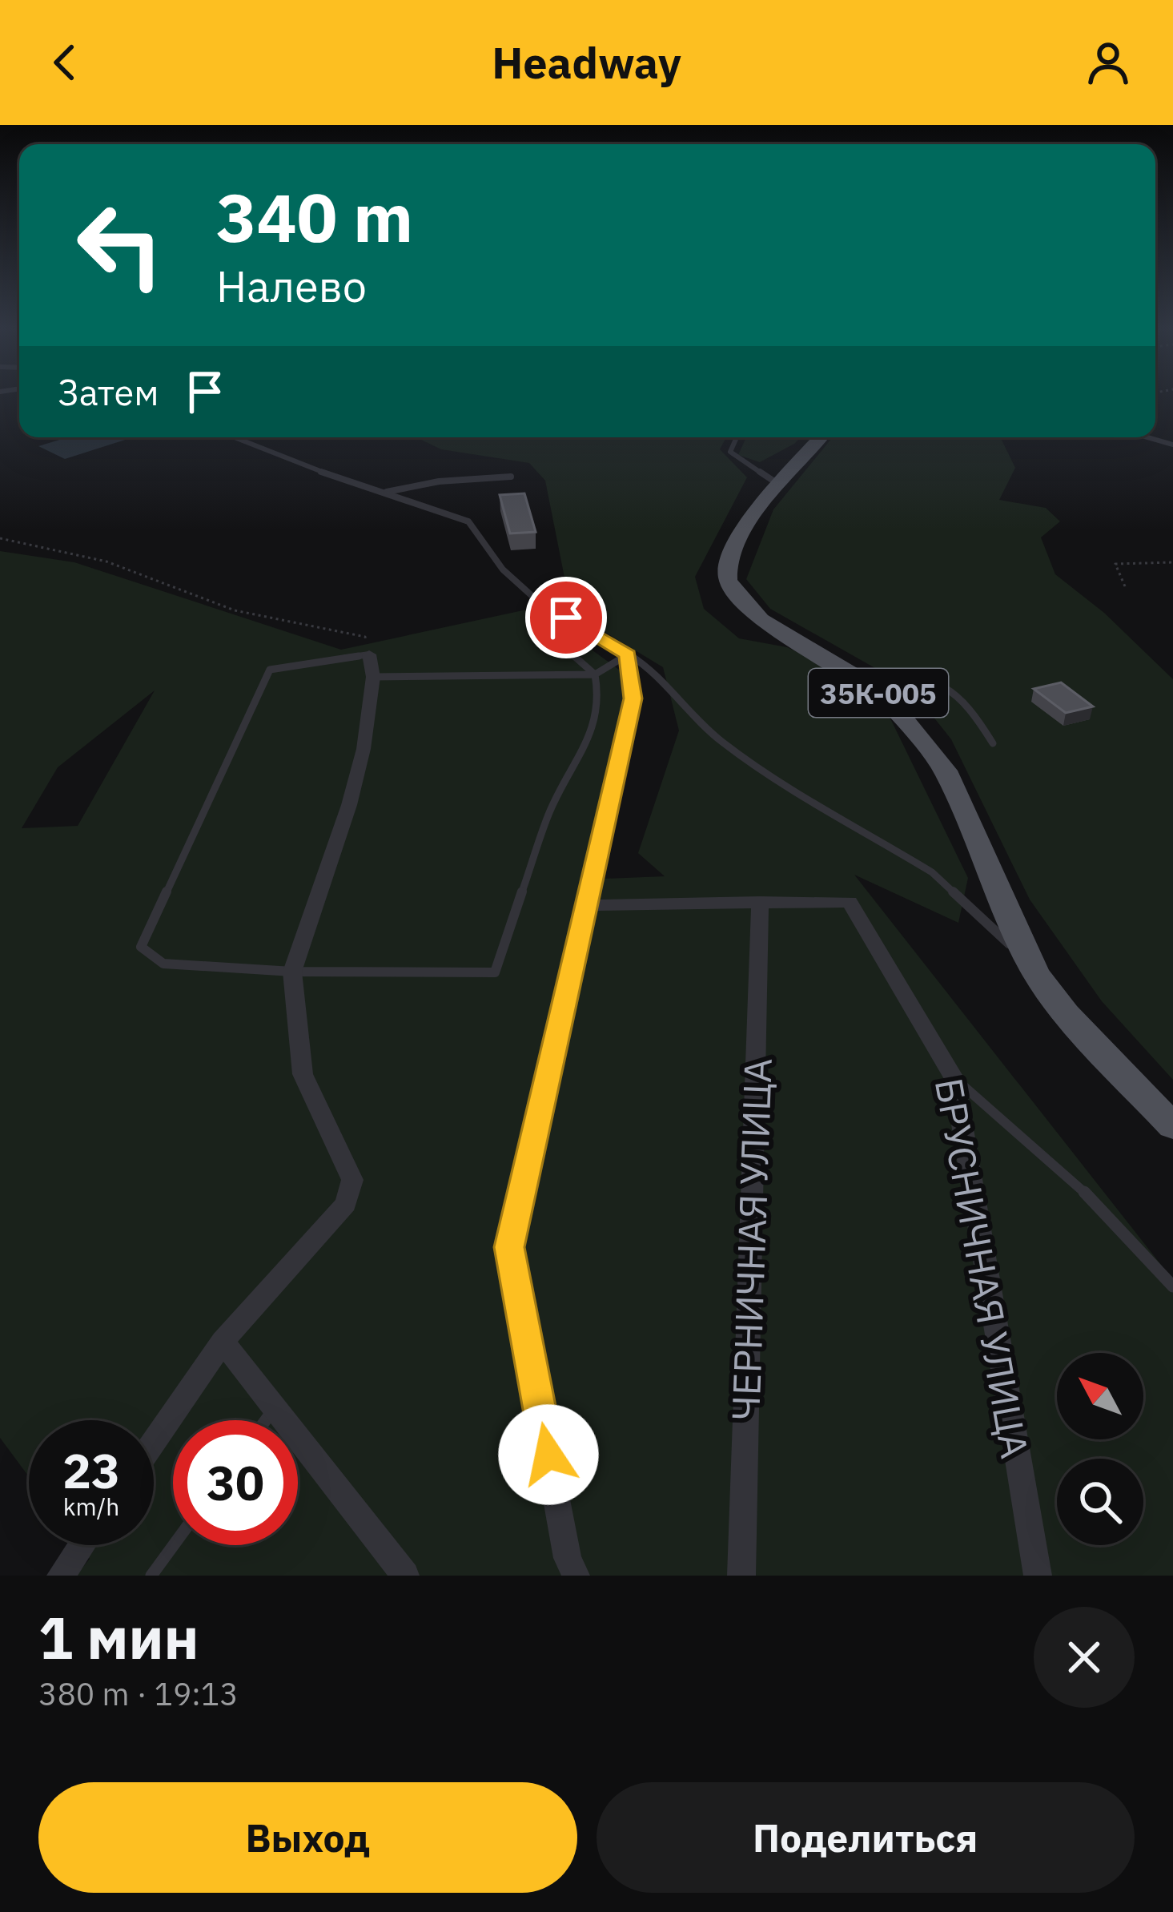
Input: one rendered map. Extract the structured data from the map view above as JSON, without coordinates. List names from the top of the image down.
{
  "streets": {
    "main road": ["35К-005"],
    "street": ["ЧЕРНИЧНАЯ УЛИЦА", "БРУСНИЧНАЯ УЛИЦА"]
  },
  "crossings": [
    ["ЧЕРНИЧНАЯ УЛИЦА", "БРУСНИЧНАЯ УЛИЦА"]
  ],
  "north": "top left",
  "page": {
    "header": "Headway",
    "turn": ["340 m", "Налево"],
    "then": "Затем",
    "speed": "23 km/h",
    "limit": "30",
    "heading": ["1 мин", "380 m · 19:13"],
    "buttons": ["Выход", "Поделиться"]
  }
}
